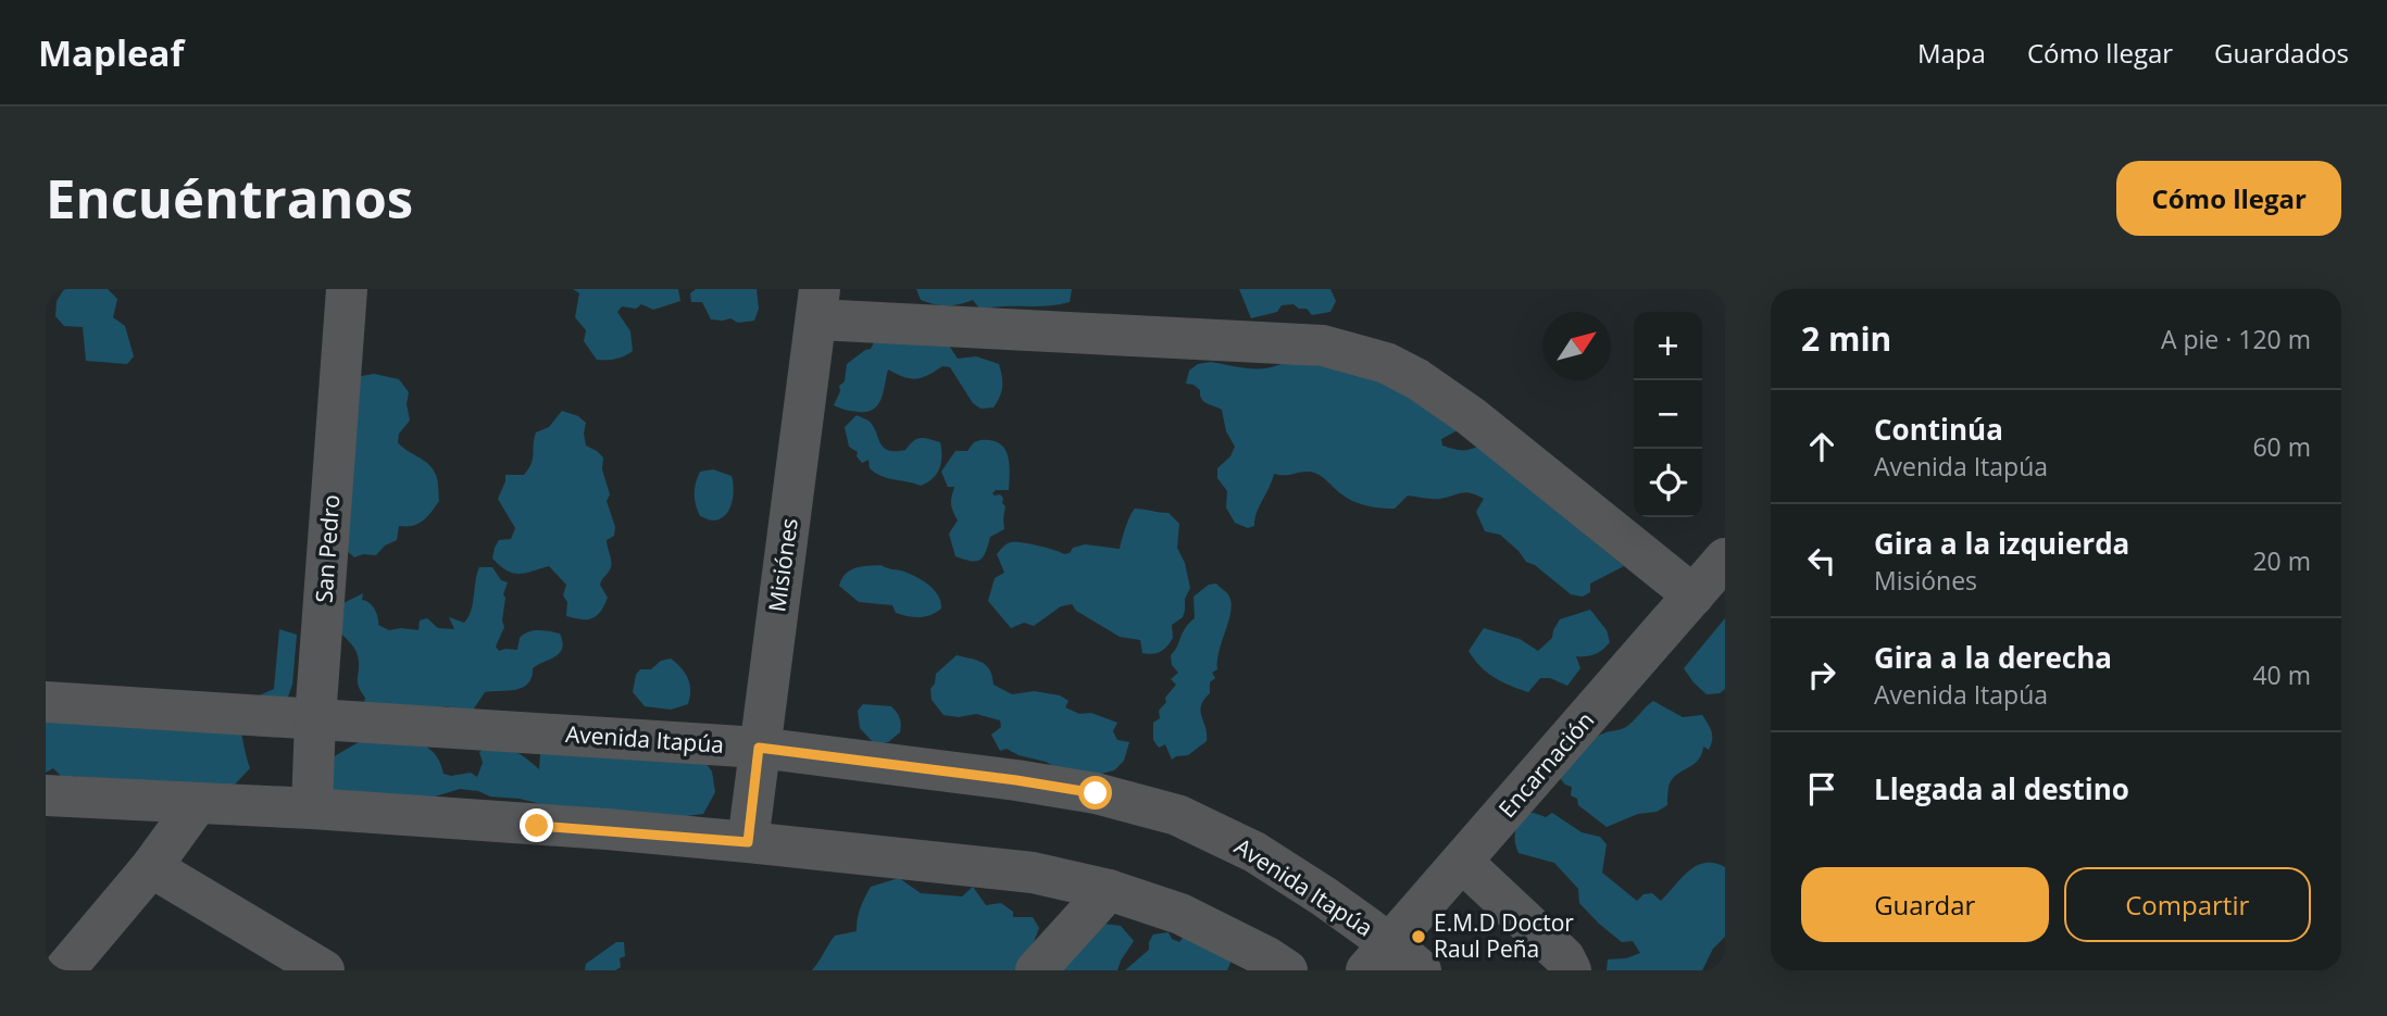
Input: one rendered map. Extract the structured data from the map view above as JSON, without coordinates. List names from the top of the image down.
{
  "streets": {
    "street": [
      "San Pedro",
      "Misiónes",
      "Avenida Itapúa",
      "Encarnación"
    ]
  },
  "crossings": [
    ["San Pedro", "Avenida Itapúa"],
    ["Misiónes", "Avenida Itapúa"],
    ["Avenida Itapúa", "Encarnación"]
  ],
  "places": ["E.M.D Doctor Raul Peña"],
  "north": "top right",
  "page": {
    "header": "Mapleaf",
    "nav": ["Mapa", "Cómo llegar", "Guardados"],
    "buttons": [
      "Cómo llegar",
      ["Guardar", "Compartir"]
    ],
    "title": "Encuéntranos",
    "heading": ["2 min", "A pie · 120 m"],
    "map_buttons": ["+", "−"],
    "list": [
      ["Continúa", "Avenida Itapúa", "60 m"],
      ["Gira a la izquierda", "Misiónes", "20 m"],
      ["Gira a la derecha", "Avenida Itapúa", "40 m"],
      "Llegada al destino"
    ]
  }
}
